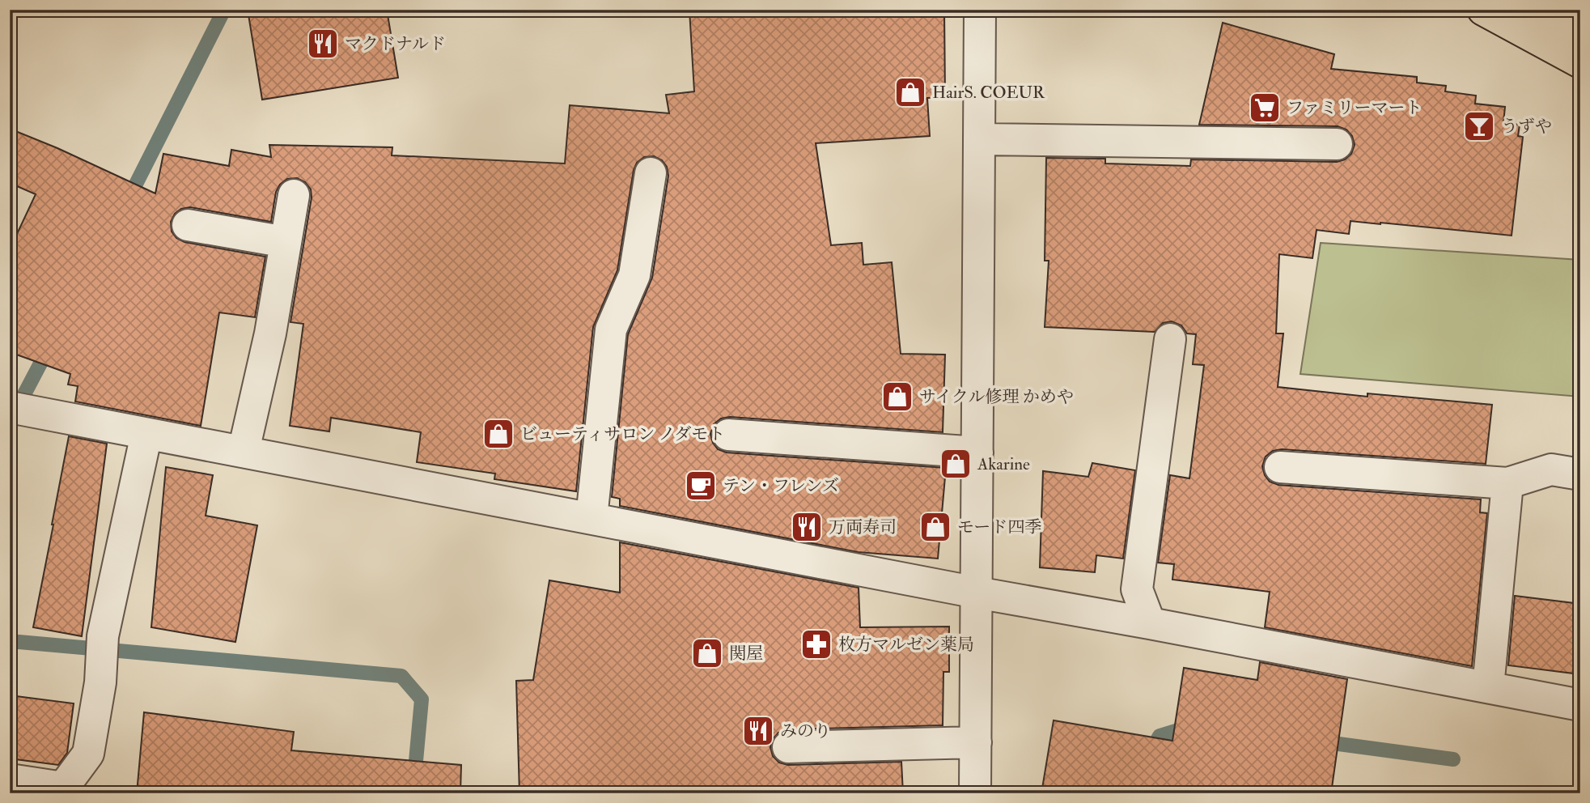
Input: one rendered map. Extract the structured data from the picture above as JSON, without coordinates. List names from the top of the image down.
{
  "places": {
    "restaurant": ["マクドナルド", "万両寿司", "みのり"],
    "shop": [
      "HairS. COEUR",
      "サイクル修理 かめや",
      "ビューティサロン ノダモト",
      "Akarine",
      "モード四季",
      "関屋"
    ],
    "supermarket": ["ファミリーマート"],
    "bar": ["うずや"],
    "cafe": ["テン・フレンズ"],
    "pharmacy": ["枚方マルゼン薬局"]
  }
}
